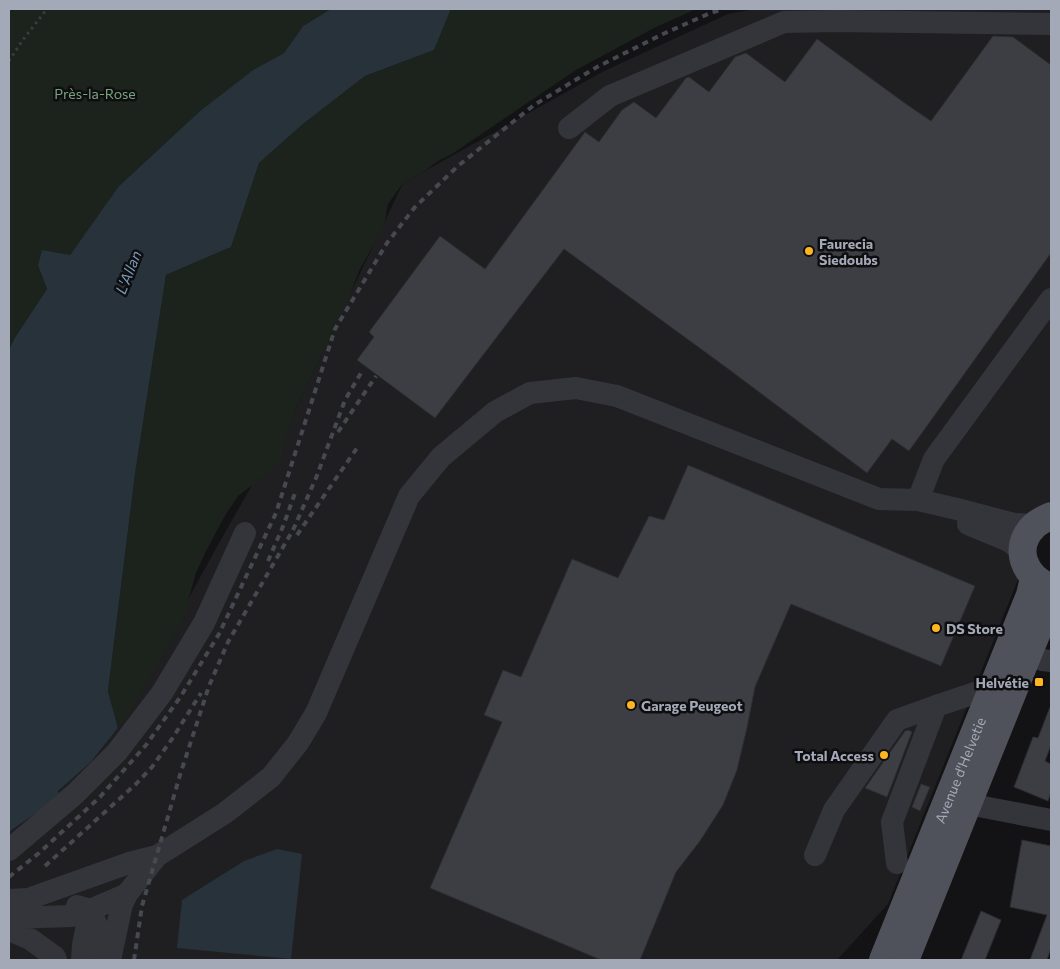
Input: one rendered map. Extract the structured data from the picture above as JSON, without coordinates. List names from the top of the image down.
{
  "streets": {
    "main road": ["Avenue d'Helvetie"]
  },
  "water": ["L'Allan"],
  "parks": ["Près-la-Rose"],
  "places": {
    "other": [
      "Faurecia Siedoubs",
      "DS Store",
      "Garage Peugeot",
      "Total Access"
    ],
    "transit": ["Helvétie"]
  }
}
